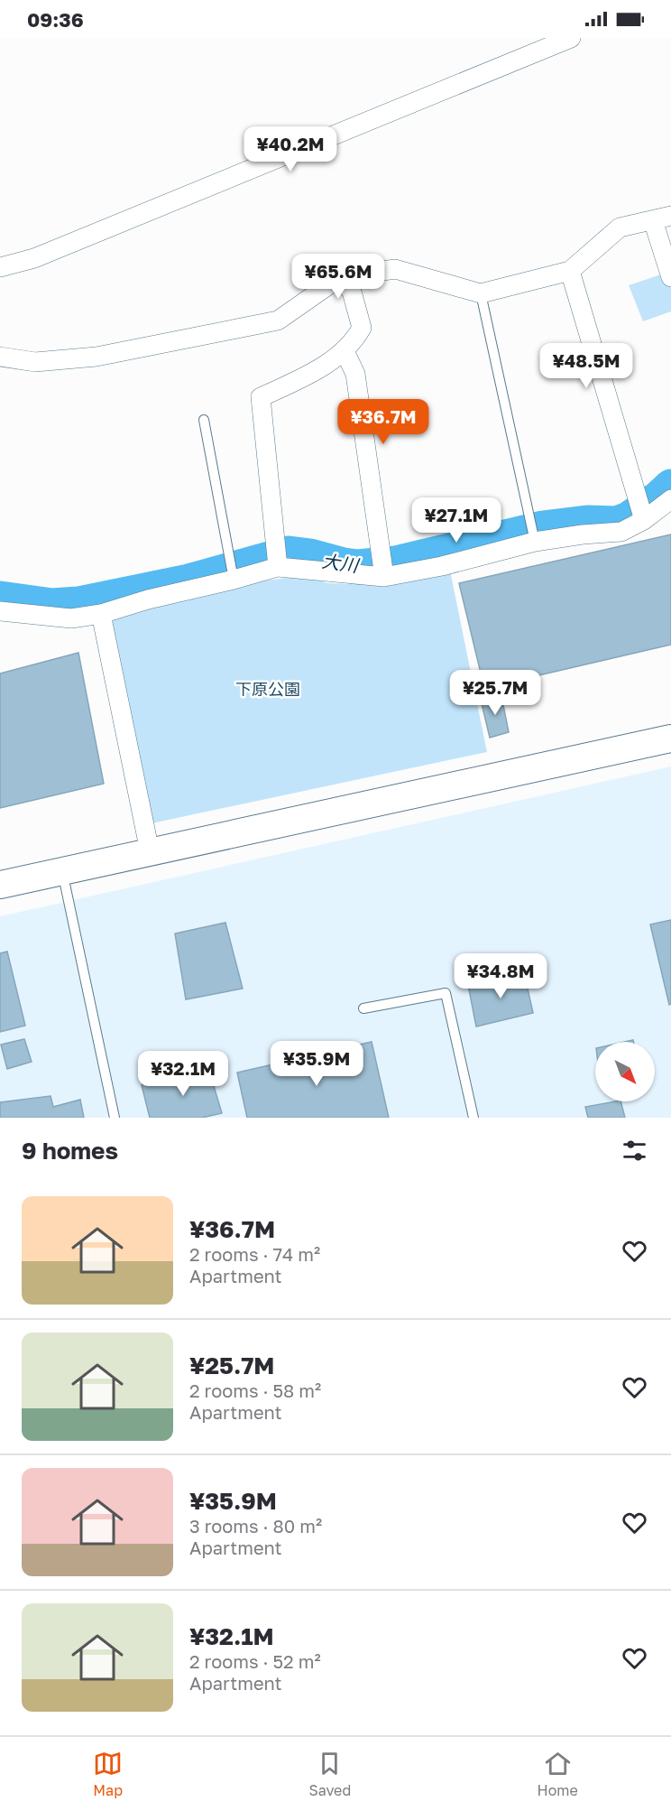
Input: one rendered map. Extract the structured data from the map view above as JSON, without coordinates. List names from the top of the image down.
{
  "water": ["大川"],
  "parks": ["下原公園"],
  "north": "bottom right",
  "page": {
    "status": "09:36",
    "price": [
      "¥40.2M",
      "¥65.6M",
      "¥48.5M",
      "¥36.7M",
      "¥27.1M",
      "¥25.7M",
      "¥34.8M",
      "¥35.9M",
      "¥32.1M"
    ],
    "heading": "9 homes",
    "list": [
      {
        "name": "¥36.7M",
        "note": "2 rooms · 74 m² · Apartment"
      },
      {
        "name": "¥25.7M",
        "note": "2 rooms · 58 m² · Apartment"
      },
      {
        "name": "¥35.9M",
        "note": "3 rooms · 80 m² · Apartment"
      },
      {
        "name": "¥32.1M",
        "note": "2 rooms · 52 m² · Apartment"
      }
    ],
    "tabs": ["Map", "Saved", "Home"]
  }
}
